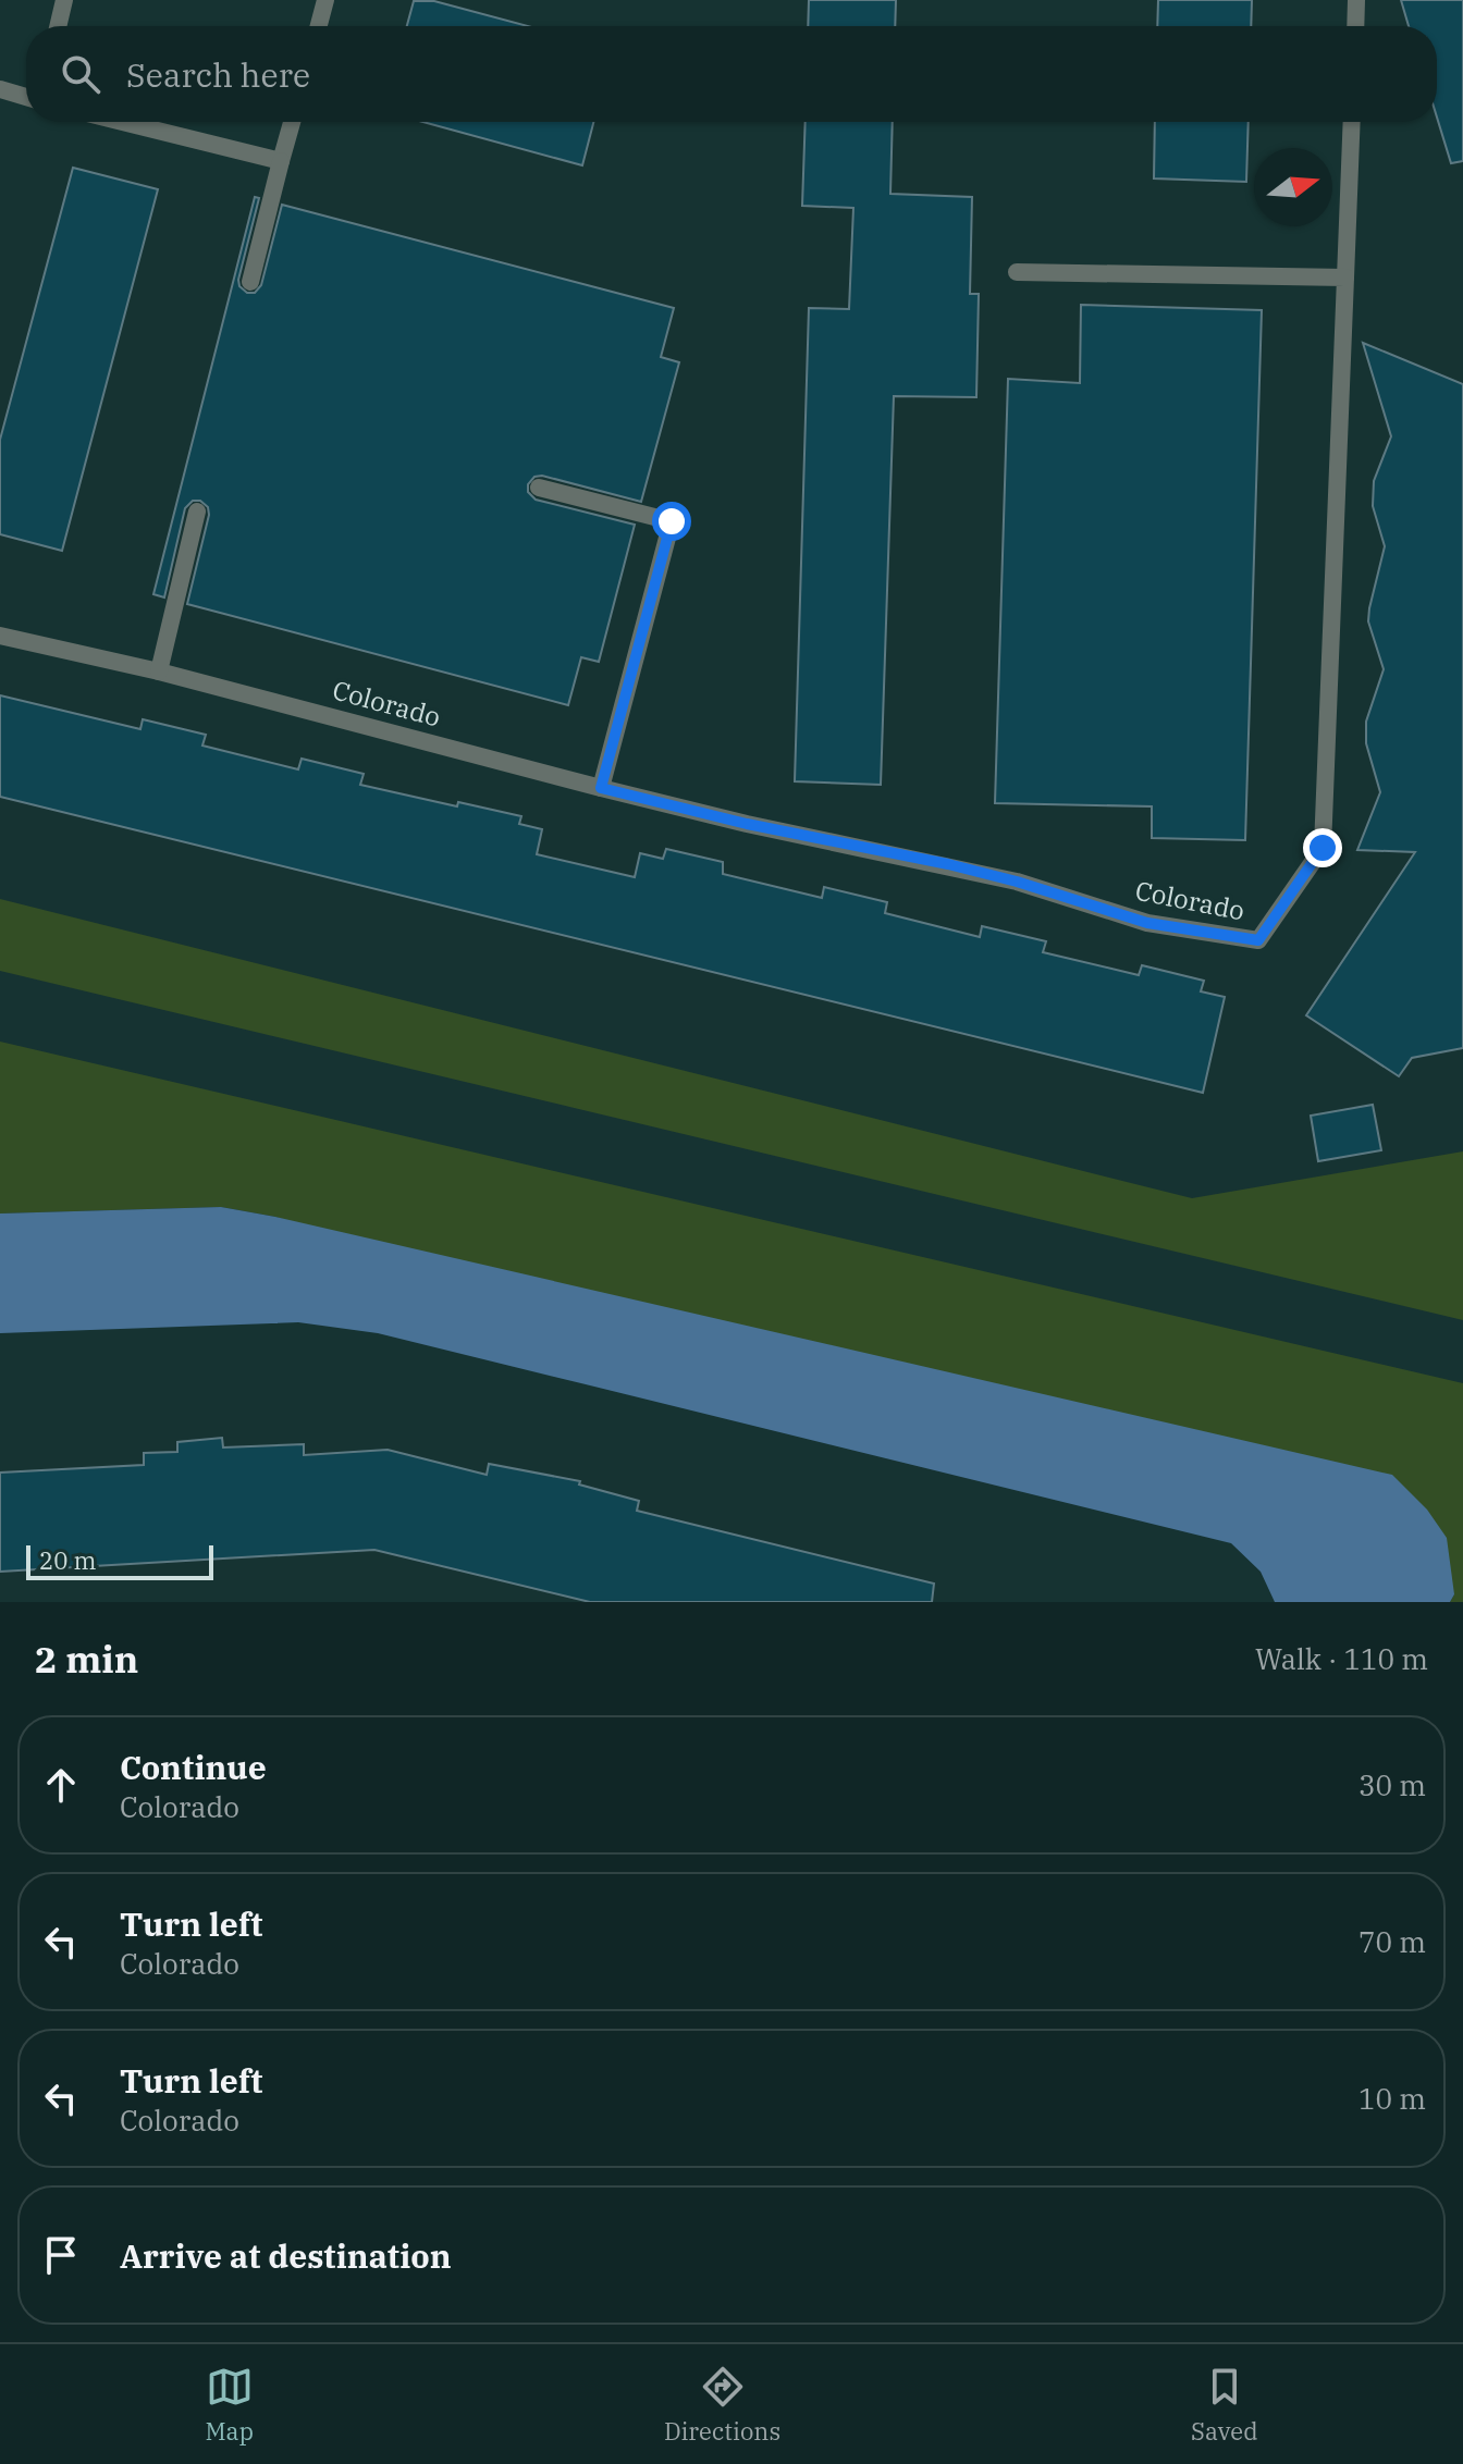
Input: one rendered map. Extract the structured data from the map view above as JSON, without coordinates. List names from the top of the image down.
{
  "streets": {
    "street": ["Colorado"]
  },
  "scale_bar": "20 m",
  "north": "right",
  "page": {
    "search": "Search here",
    "scale": "20 m",
    "heading": ["2 min", "Walk · 110 m"],
    "list": [
      ["Continue", "Colorado", "30 m"],
      ["Turn left", "Colorado", "70 m"],
      ["Turn left", "Colorado", "10 m"],
      "Arrive at destination"
    ],
    "nav": ["Map", "Directions", "Saved"]
  }
}
